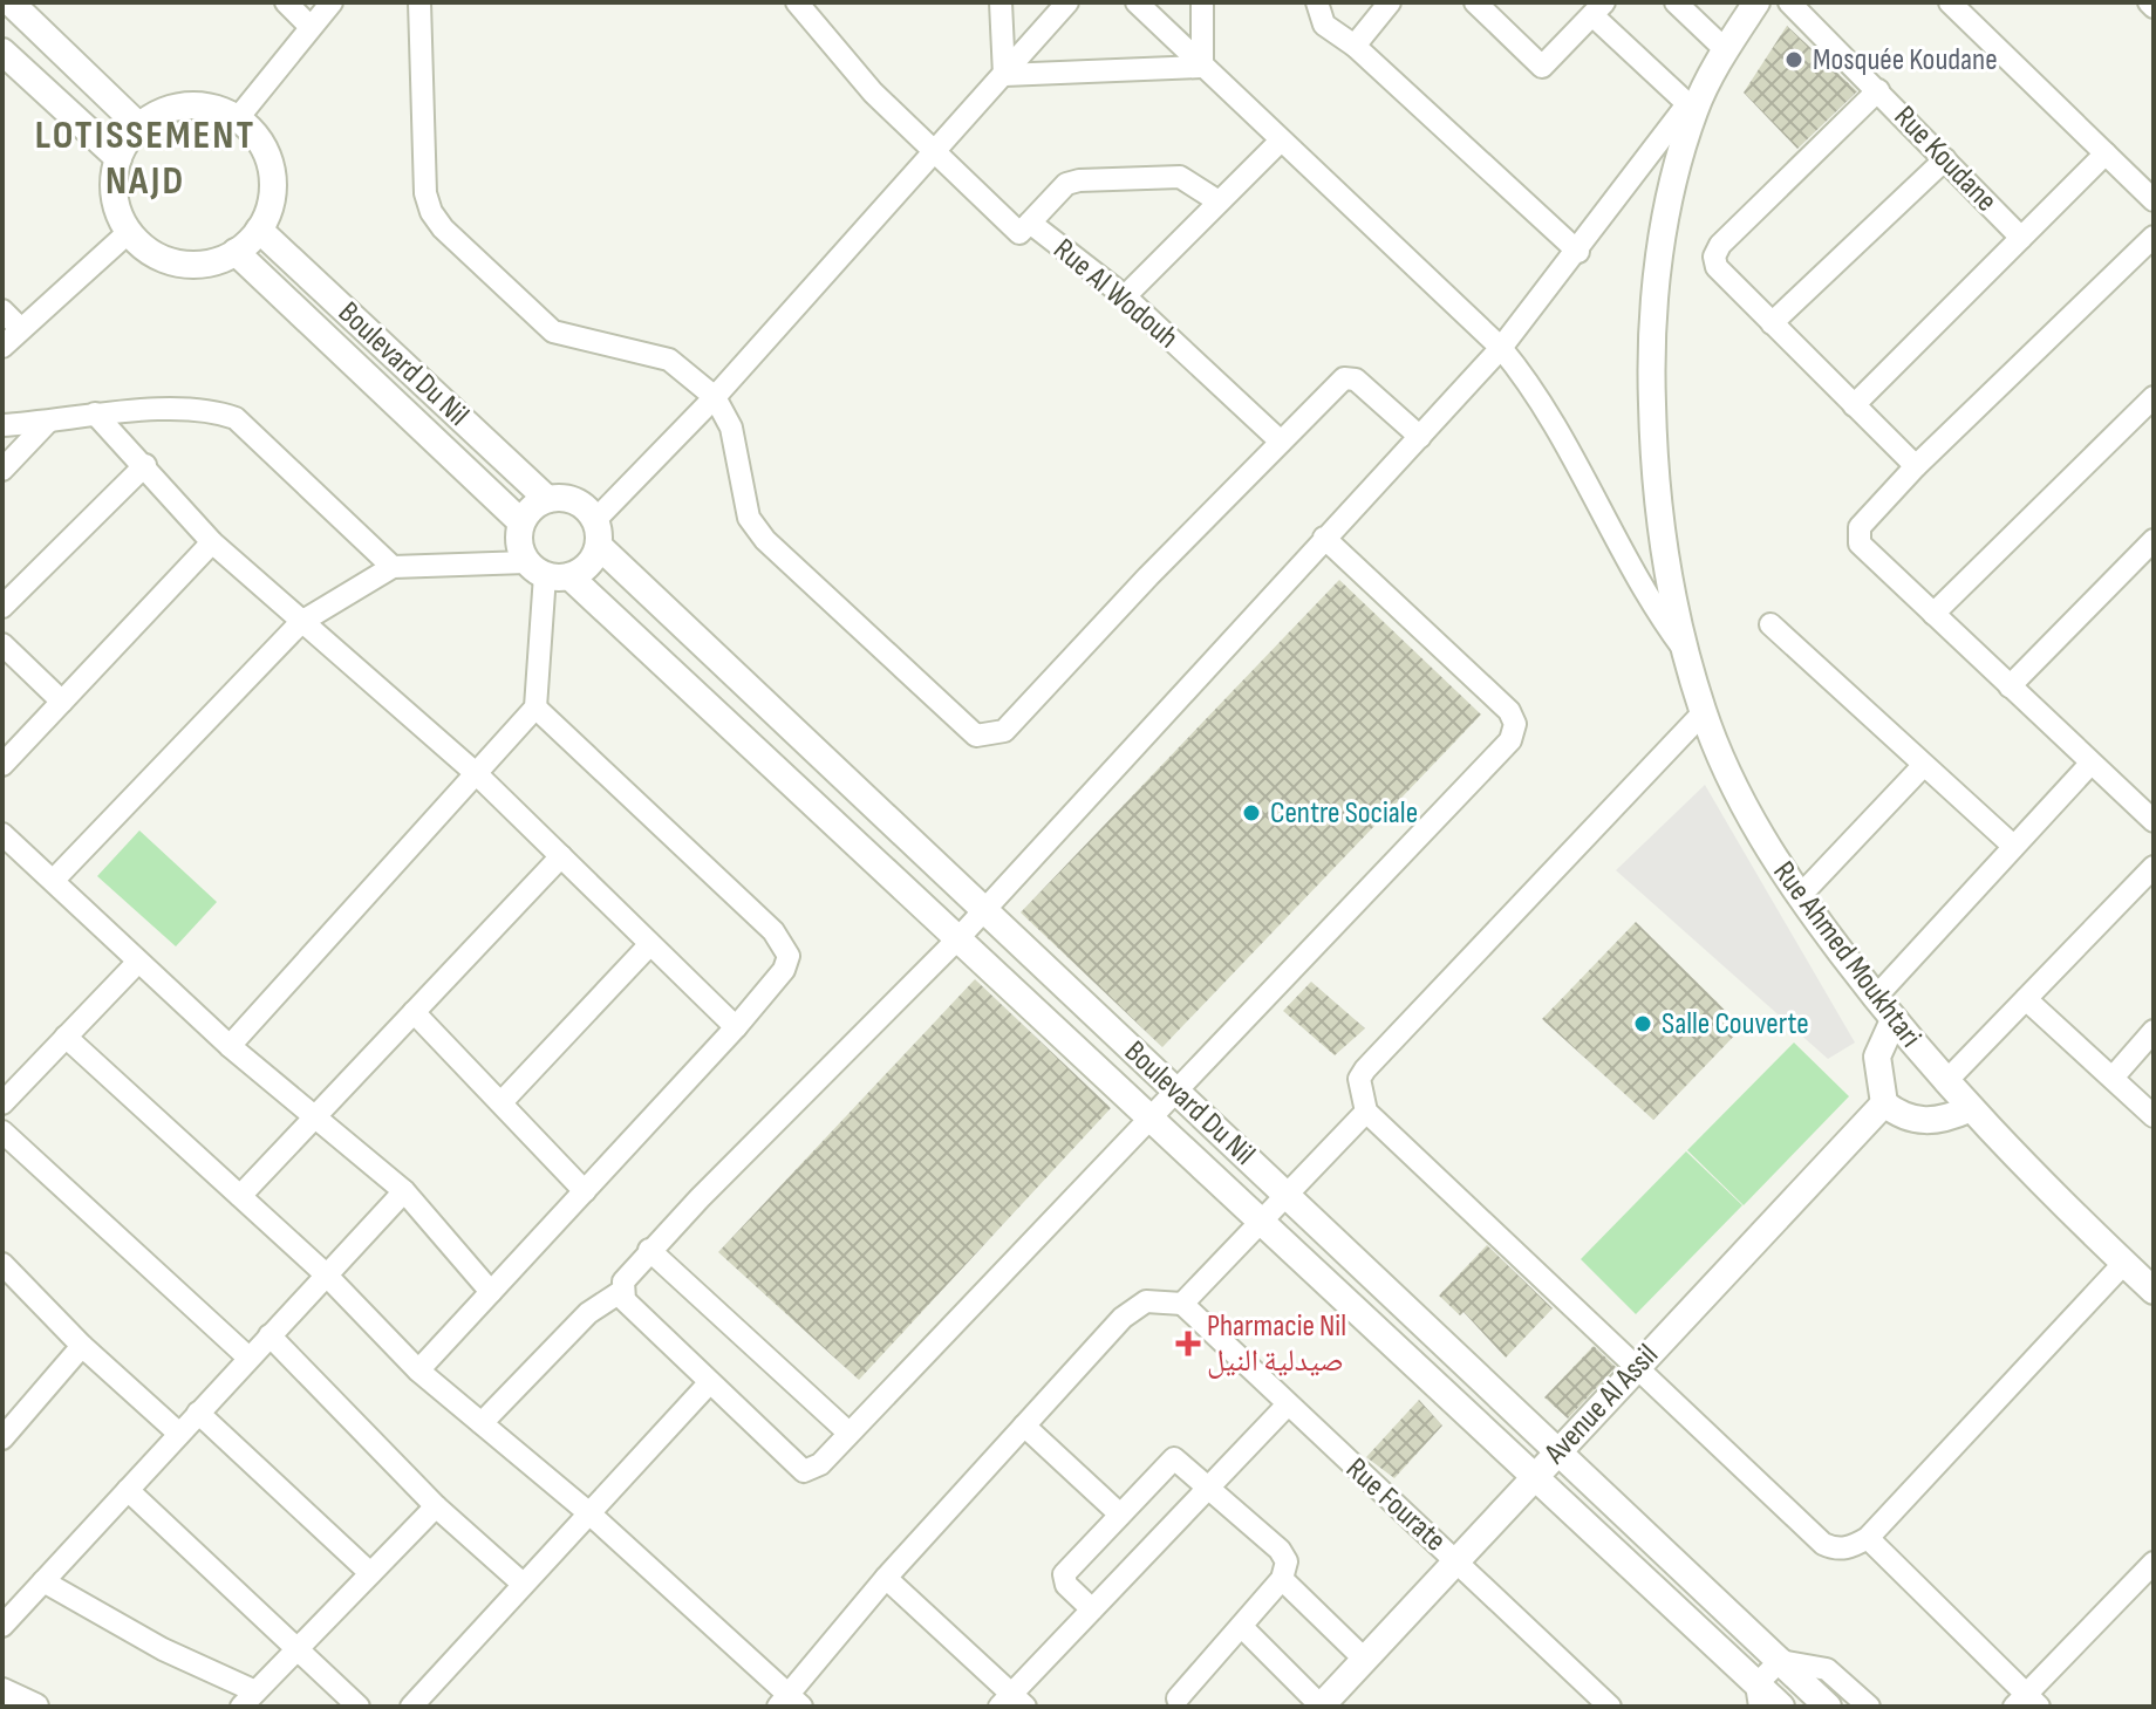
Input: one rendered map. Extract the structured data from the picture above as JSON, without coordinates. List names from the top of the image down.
{
  "streets": {
    "street": [
      "Rue Koudane",
      "Rue Al Wodouh",
      "Boulevard Du Nil",
      "Rue Ahmed Moukhtari",
      "Avenue Al Assil",
      "Rue Fourate"
    ]
  },
  "crossings": [
    ["Boulevard Du Nil", "Avenue Al Assil"],
    ["Avenue Al Assil", "Rue Fourate"]
  ],
  "districts": ["LOTISSEMENT NAJD"],
  "places": {
    "other": ["Mosquée Koudane", "Centre Sociale", "Salle Couverte"],
    "health": ["Pharmacie Nil صيدلية النيل"]
  }
}
